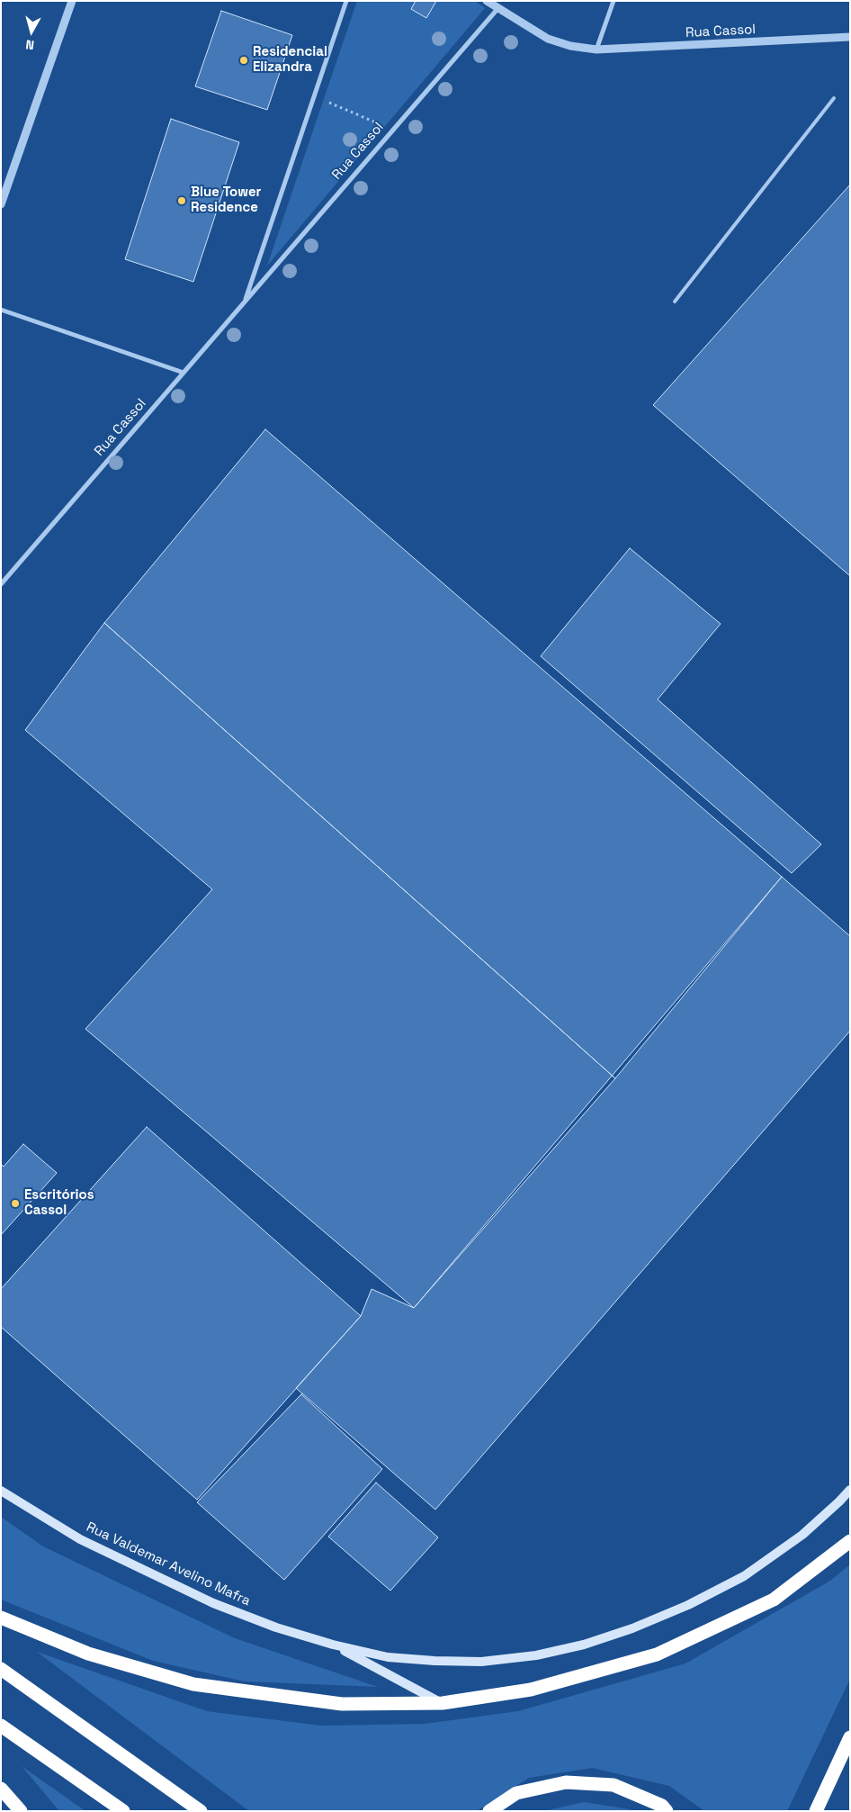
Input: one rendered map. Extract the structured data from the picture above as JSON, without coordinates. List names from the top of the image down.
{
  "streets": {
    "main road": ["Rua Valdemar Avelino Mafra"],
    "street": ["Rua Cassol"]
  },
  "places": ["Residencial Elizandra", "Blue Tower Residence", "Escritórios Cassol"],
  "north": "bottom"
}
